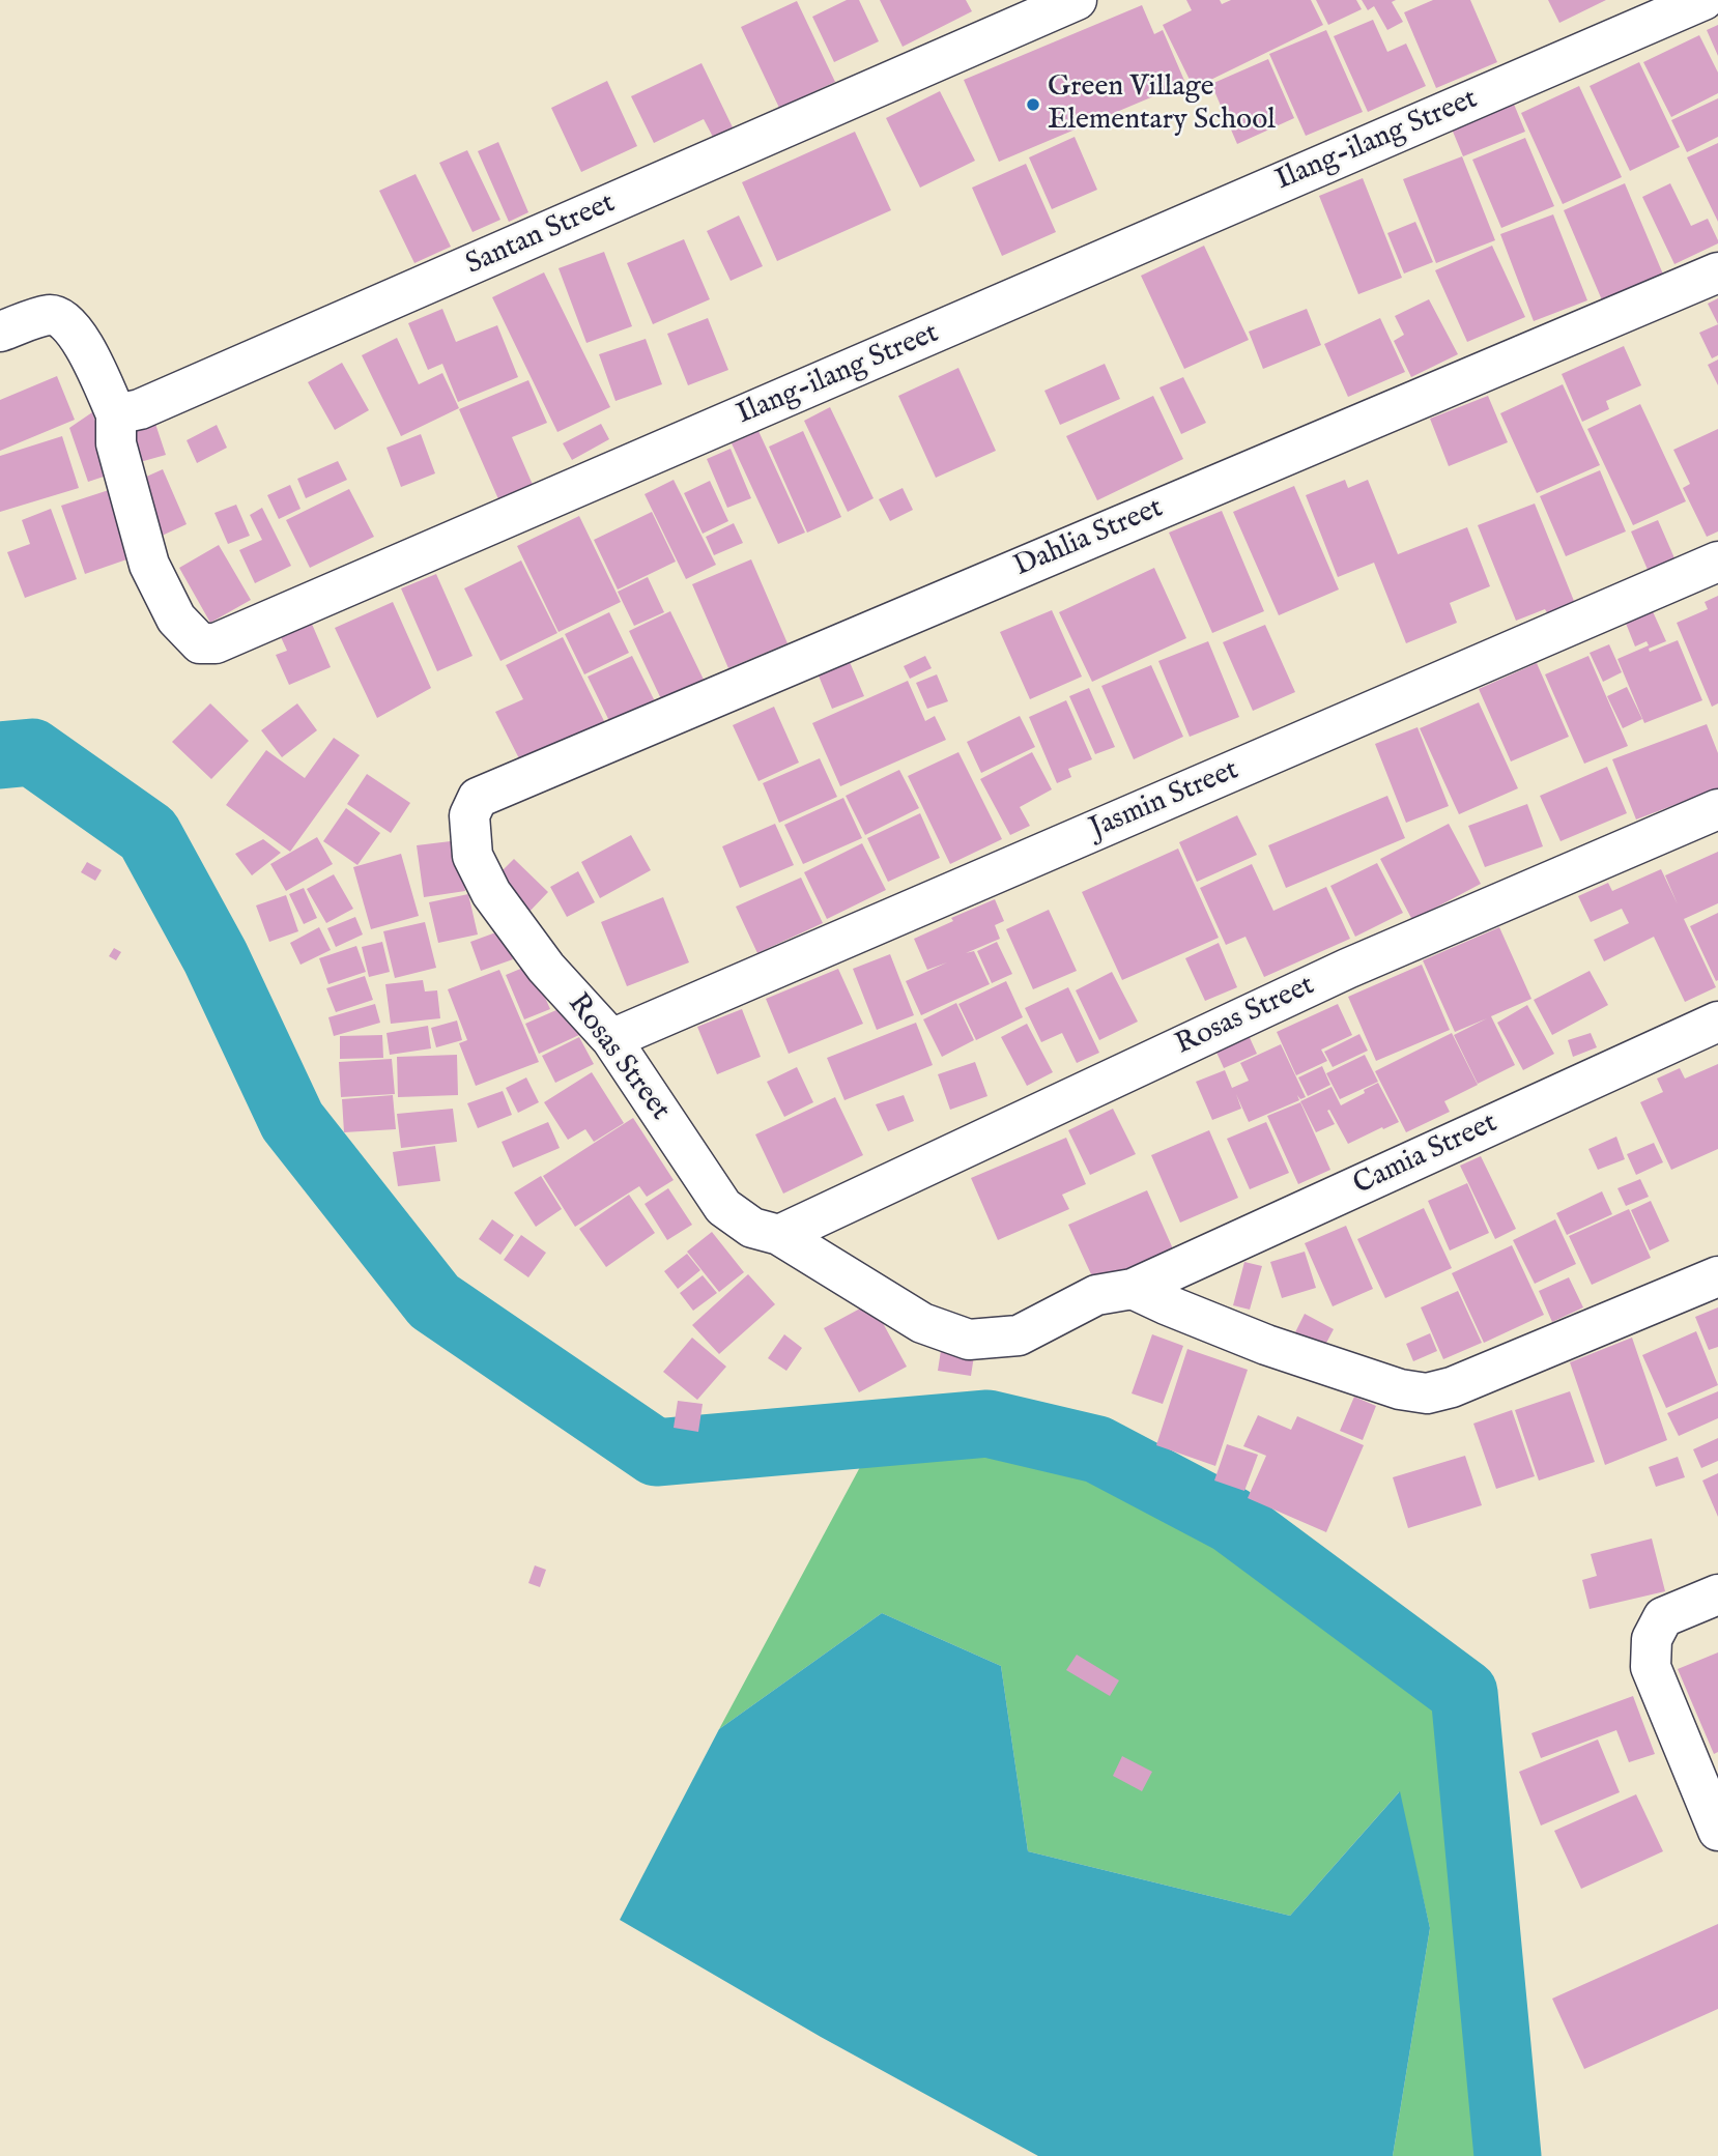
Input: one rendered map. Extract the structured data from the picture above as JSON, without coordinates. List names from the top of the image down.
{
  "streets": {
    "street": [
      "Ilang-ilang Street",
      "Santan Street",
      "Dahlia Street",
      "Jasmin Street",
      "Rosas Street",
      "Camia Street"
    ]
  },
  "crossings": [
    ["Ilang-ilang Street", "Santan Street"],
    ["Dahlia Street", "Rosas Street"],
    ["Jasmin Street", "Rosas Street"],
    ["Rosas Street", "Camia Street"]
  ],
  "places": ["Green Village Elementary School"]
}
